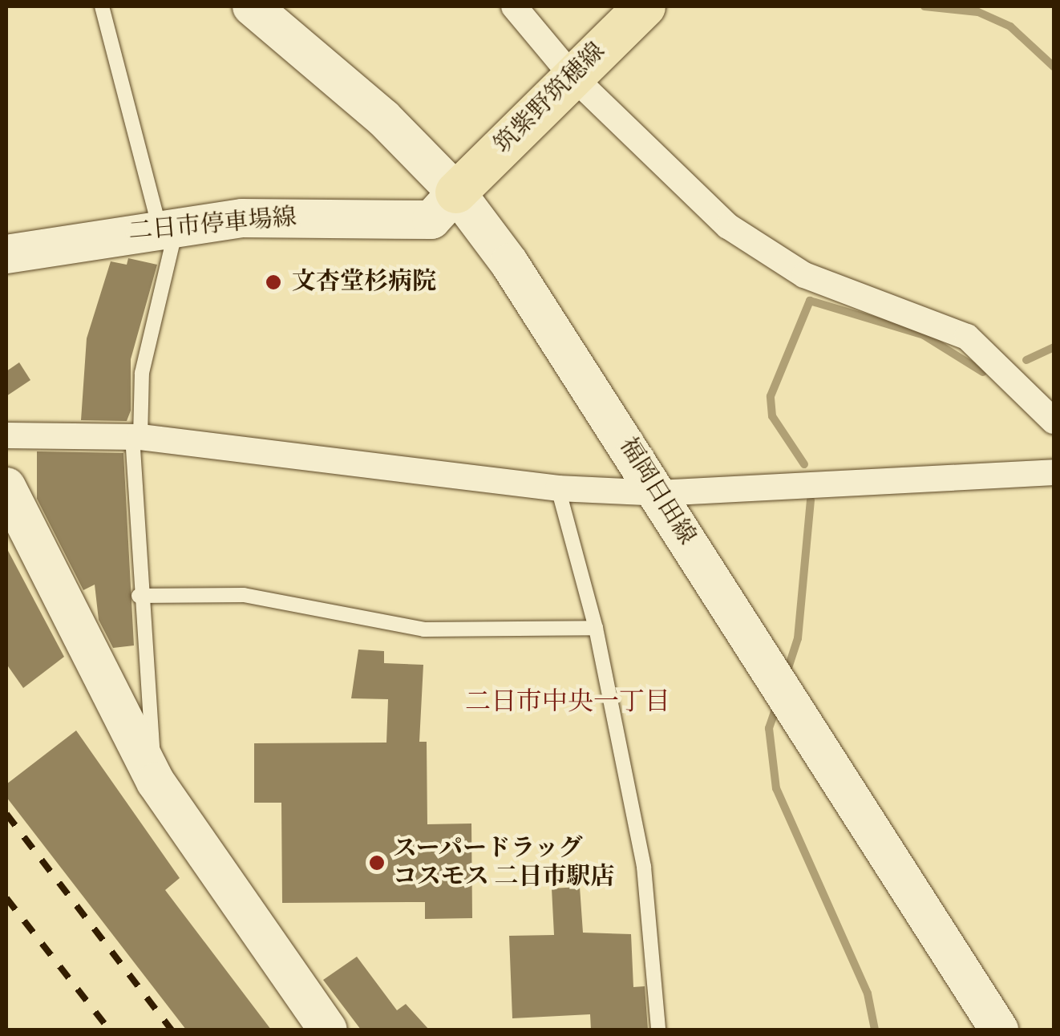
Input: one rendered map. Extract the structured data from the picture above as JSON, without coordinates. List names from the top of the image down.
{
  "streets": {
    "main road": ["筑紫野筑穂線", "二日市停車場線", "福岡日田線"]
  },
  "crossings": [
    ["筑紫野筑穂線", "二日市停車場線"],
    ["筑紫野筑穂線", "福岡日田線"],
    ["二日市停車場線", "福岡日田線"]
  ],
  "districts": ["二日市中央一丁目"],
  "places": ["文杏堂杉病院", "スーパードラッグ コスモス 二日市駅店"]
}
